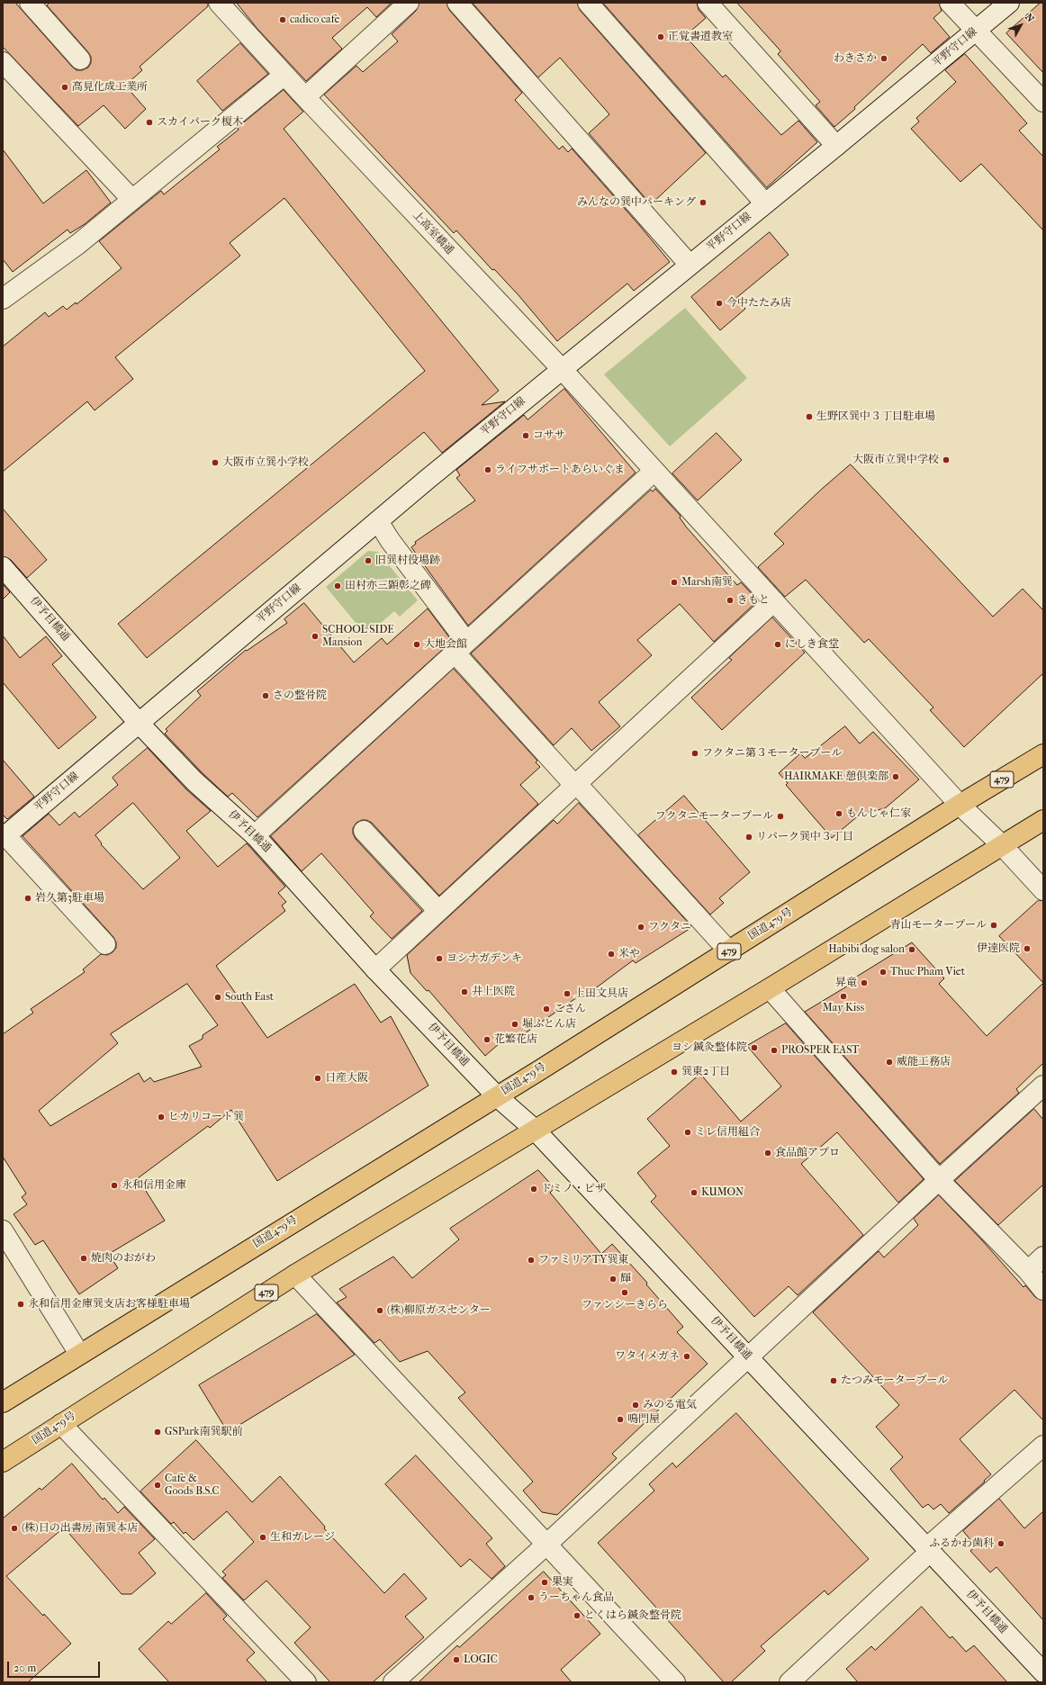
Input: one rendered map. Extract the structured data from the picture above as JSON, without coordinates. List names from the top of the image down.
{
  "streets": {
    "highway": ["479", "国道479号"],
    "street": ["平野守口線", "上高室橋通", "伊予目橋通"]
  },
  "crossings": [
    ["平野守口線", "上高室橋通"],
    ["平野守口線", "伊予目橋通"],
    ["上高室橋通", "国道479号"],
    ["伊予目橋通", "国道479号"]
  ],
  "places": [
    "cadico cafe",
    "正覚書道教室",
    "わきさか",
    "高見化成工業所",
    "スカイパーク榎木",
    "みんなの巽中パーキング",
    "今中たたみ店",
    "生野区巽中３丁目駐車場",
    "コササ",
    "大阪市立巽中学校",
    "大阪市立巽小学校",
    "ライフサポートあらいぐま",
    "旧巽村役場跡",
    "Marsh南巽",
    "田村亦三顕彰之碑",
    "きもと",
    "SCHOOL SIDE Mansion",
    "大地会館",
    "にしき食堂",
    "さの整骨院",
    "フクタニ第３モータープール",
    "HAIRMAKE 憩倶楽部",
    "もんじゃ仁家",
    "フクタニモータープール",
    "リパーク巽中３丁目",
    "岩久第3駐車場",
    "青山モータープール",
    "フクタニ",
    "伊達医院",
    "Habibi dog salon",
    "米や",
    "ヨシナガデンキ",
    "Thuc Pham Viet",
    "昇竜",
    "井上医院",
    "上田文具店",
    "May Kiss",
    "South East",
    "こさん",
    "堀ふとん店",
    "花繁花店",
    "ヨシ鍼灸整体院",
    "PROSPER EAST",
    "威能工務店",
    "巽東2丁目",
    "日産大阪",
    "ヒカリコート巽",
    "ミレ信用組合",
    "食品館アプロ",
    "永和信用金庫",
    "ドミノ・ピザ",
    "KUMON",
    "焼肉のおがわ",
    "ファミリアTY巽東",
    "輝",
    "ファンシーきらら",
    "永和信用金庫巽支店お客様駐車場",
    "(株)柳原ガスセンター",
    "ワタイメガネ",
    "たつみモータープール",
    "みのる電気",
    "鳴門屋",
    "GSPark南巽駅前",
    "Cafe & Goods B.S.C",
    "(株)日の出書房 南巽本店",
    "生和ガレージ",
    "ふるかわ歯科",
    "果実",
    "うーちゃん食品",
    "とくはら鍼灸整骨院",
    "LOGIC"
  ],
  "scale_bar": "20 m",
  "north": "top right"
}
